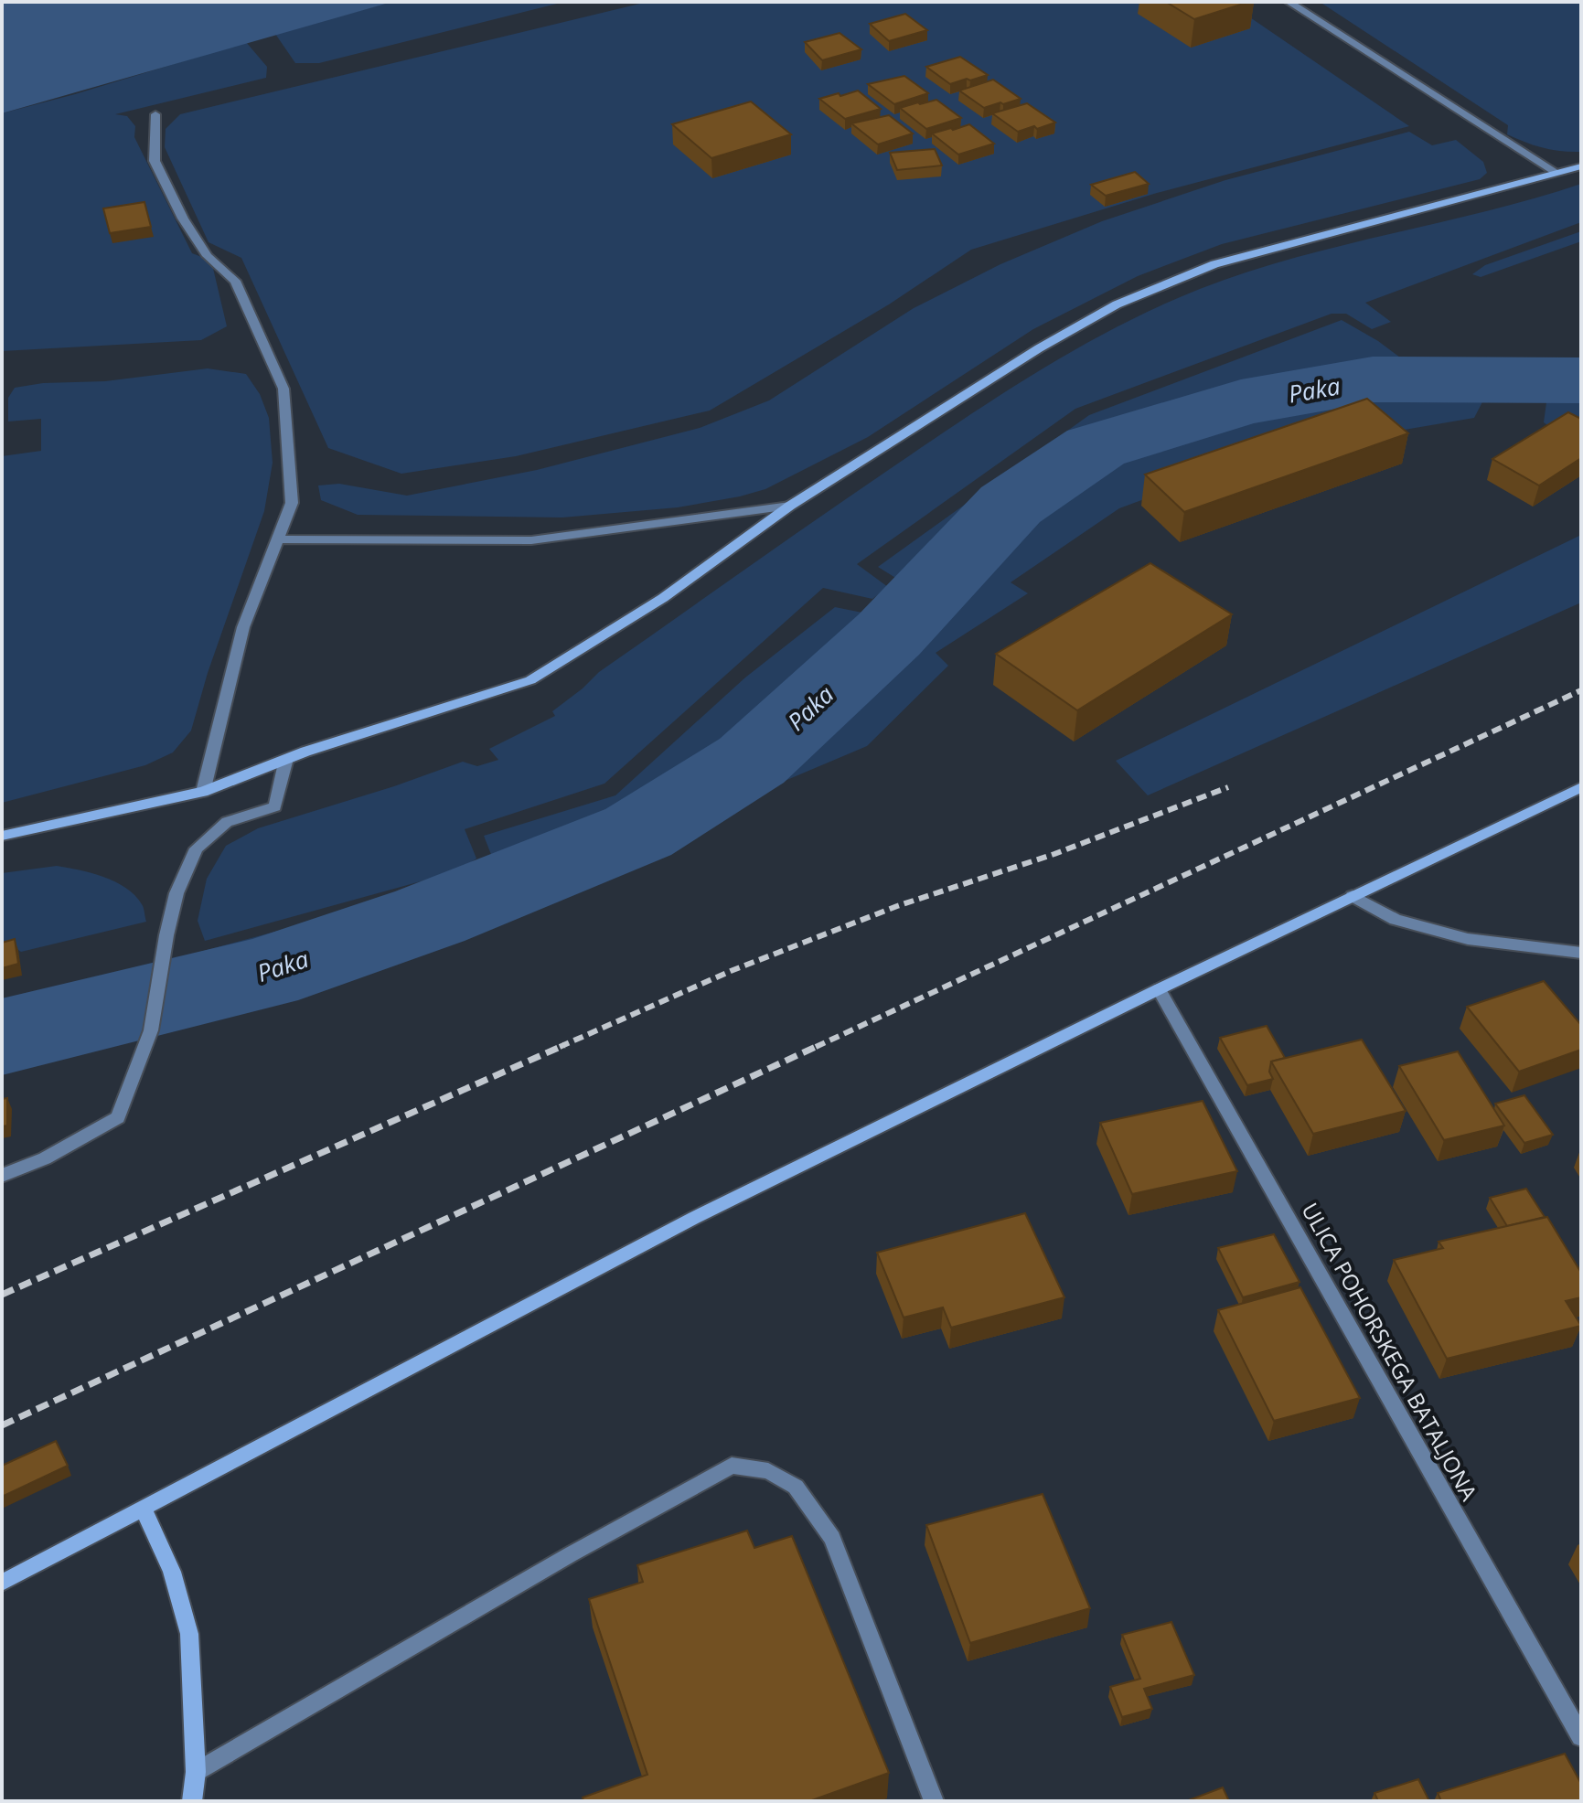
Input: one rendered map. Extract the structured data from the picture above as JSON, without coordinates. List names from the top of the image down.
{
  "streets": {
    "street": ["ULICA POHORSKEGA BATALJONA"]
  },
  "water": ["Paka"]
}
